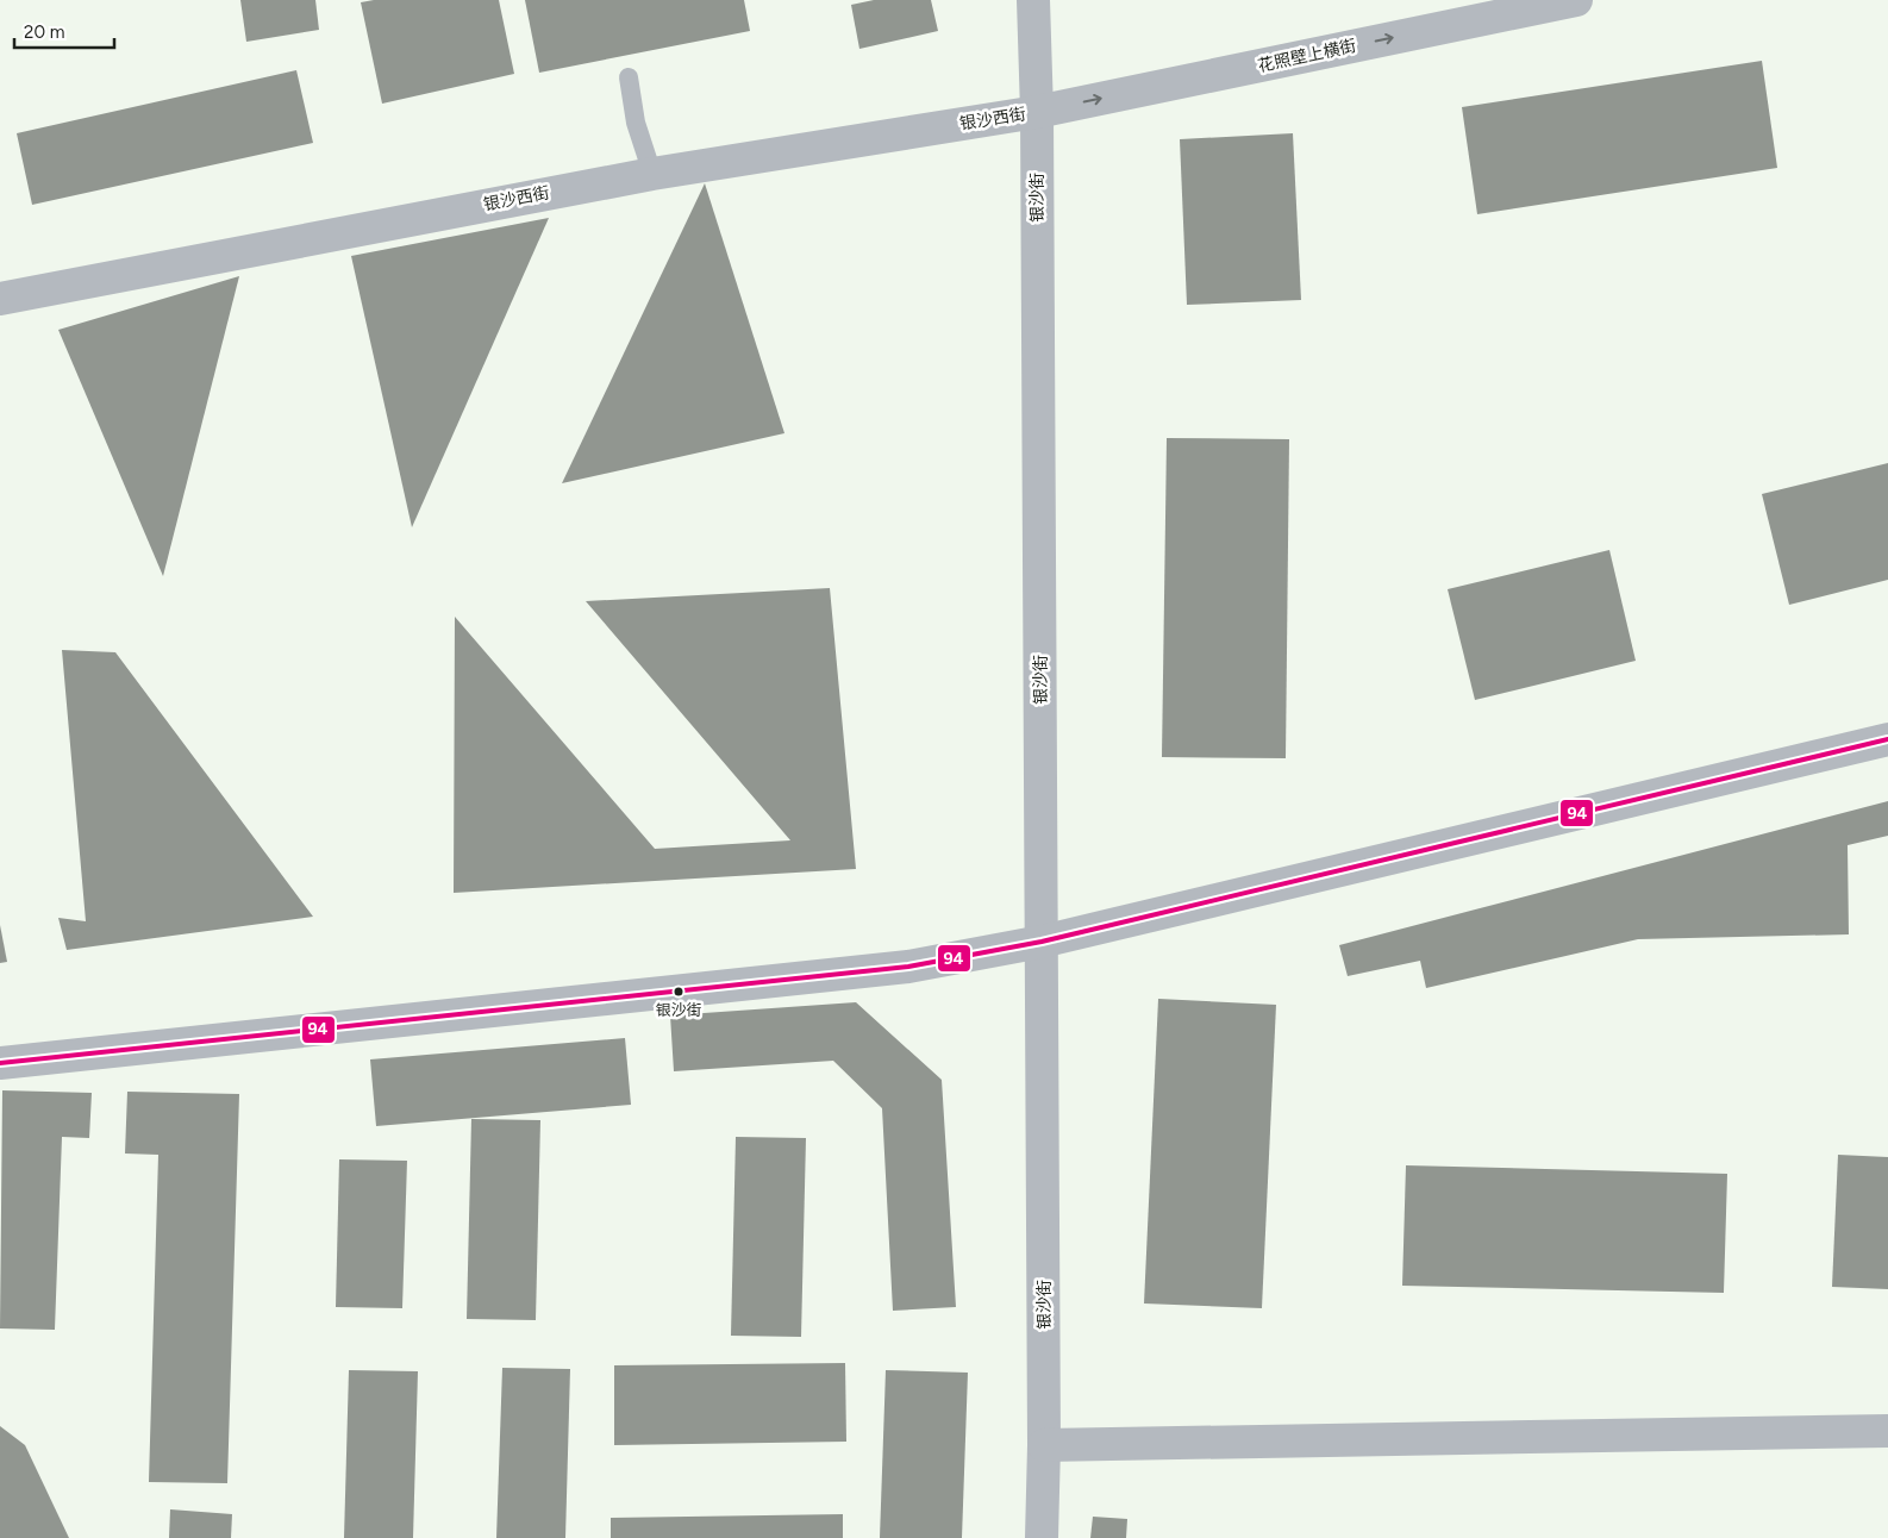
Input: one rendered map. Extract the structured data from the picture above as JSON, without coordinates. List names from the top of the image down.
{
  "streets": {
    "street": ["花照壁上横街", "银沙西街", "银沙街"]
  },
  "crossings": [
    ["花照壁上横街", "银沙西街"],
    ["花照壁上横街", "银沙街"],
    ["银沙西街", "银沙街"]
  ],
  "one_way": ["花照壁上横街"],
  "places": ["银沙街"],
  "lines": ["transit line 94"],
  "scale_bar": "20 m"
}
